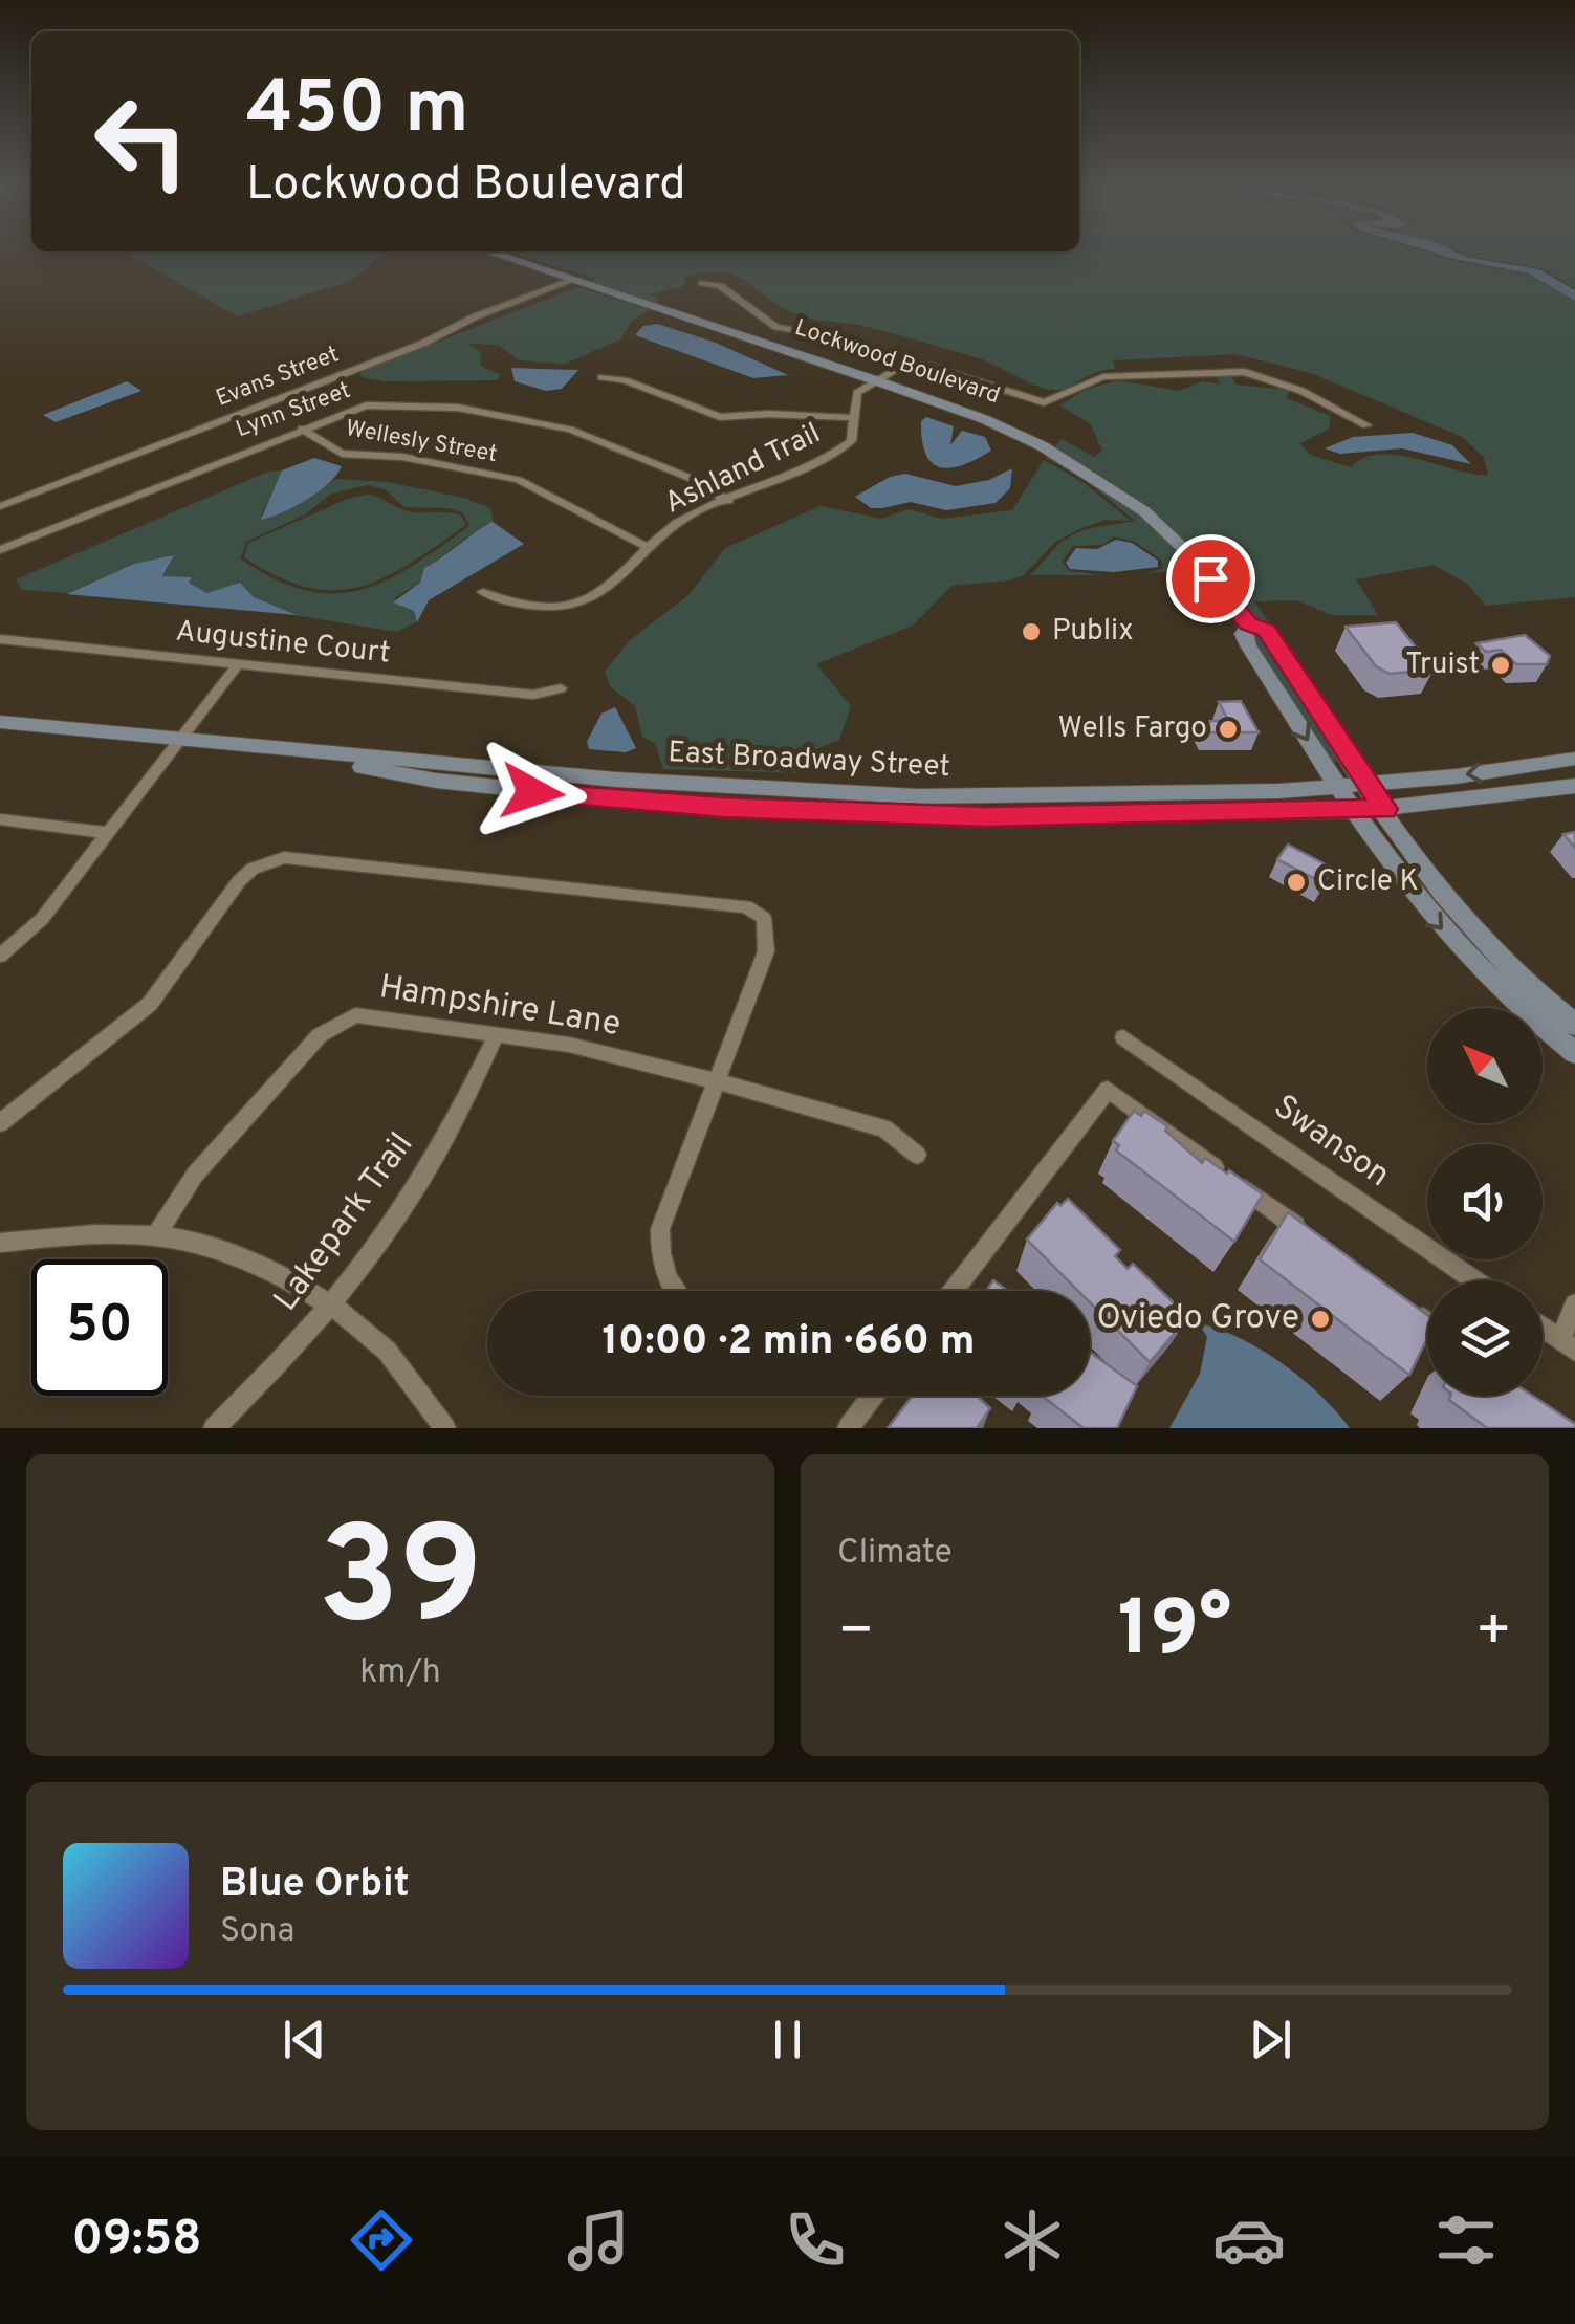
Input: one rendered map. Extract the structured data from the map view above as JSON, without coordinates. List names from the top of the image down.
{
  "streets": {
    "street": [
      "Lockwood Boulevard",
      "Evans Street",
      "Lynn Street",
      "Wellesly Street",
      "Ashland Trail",
      "Augustine Court",
      "East Broadway Street",
      "Hampshire Lane",
      "Swanson",
      "Lakepark Trail"
    ]
  },
  "crossings": [
    ["Lockwood Boulevard", "Evans Street"],
    ["Lockwood Boulevard", "Ashland Trail"],
    ["Lockwood Boulevard", "East Broadway Street"],
    ["Lynn Street", "Wellesly Street"],
    ["Lynn Street", "Ashland Trail"],
    ["Wellesly Street", "Ashland Trail"],
    ["Hampshire Lane", "Lakepark Trail"]
  ],
  "places": [
    "Publix",
    "Truist",
    "Wells Fargo",
    "Circle K",
    "Oviedo Grove"
  ],
  "north": "top left",
  "page": {
    "turn": ["450 m", "Lockwood Boulevard"],
    "limit": "50",
    "trip": "10:00 · 2 min · 660 m",
    "tile": [
      ["39", "km/h"],
      "Climate"
    ],
    "heat": ["−", "19°", "+"],
    "song": ["Blue Orbit", "Sona"],
    "tabs": "09:58"
  }
}
